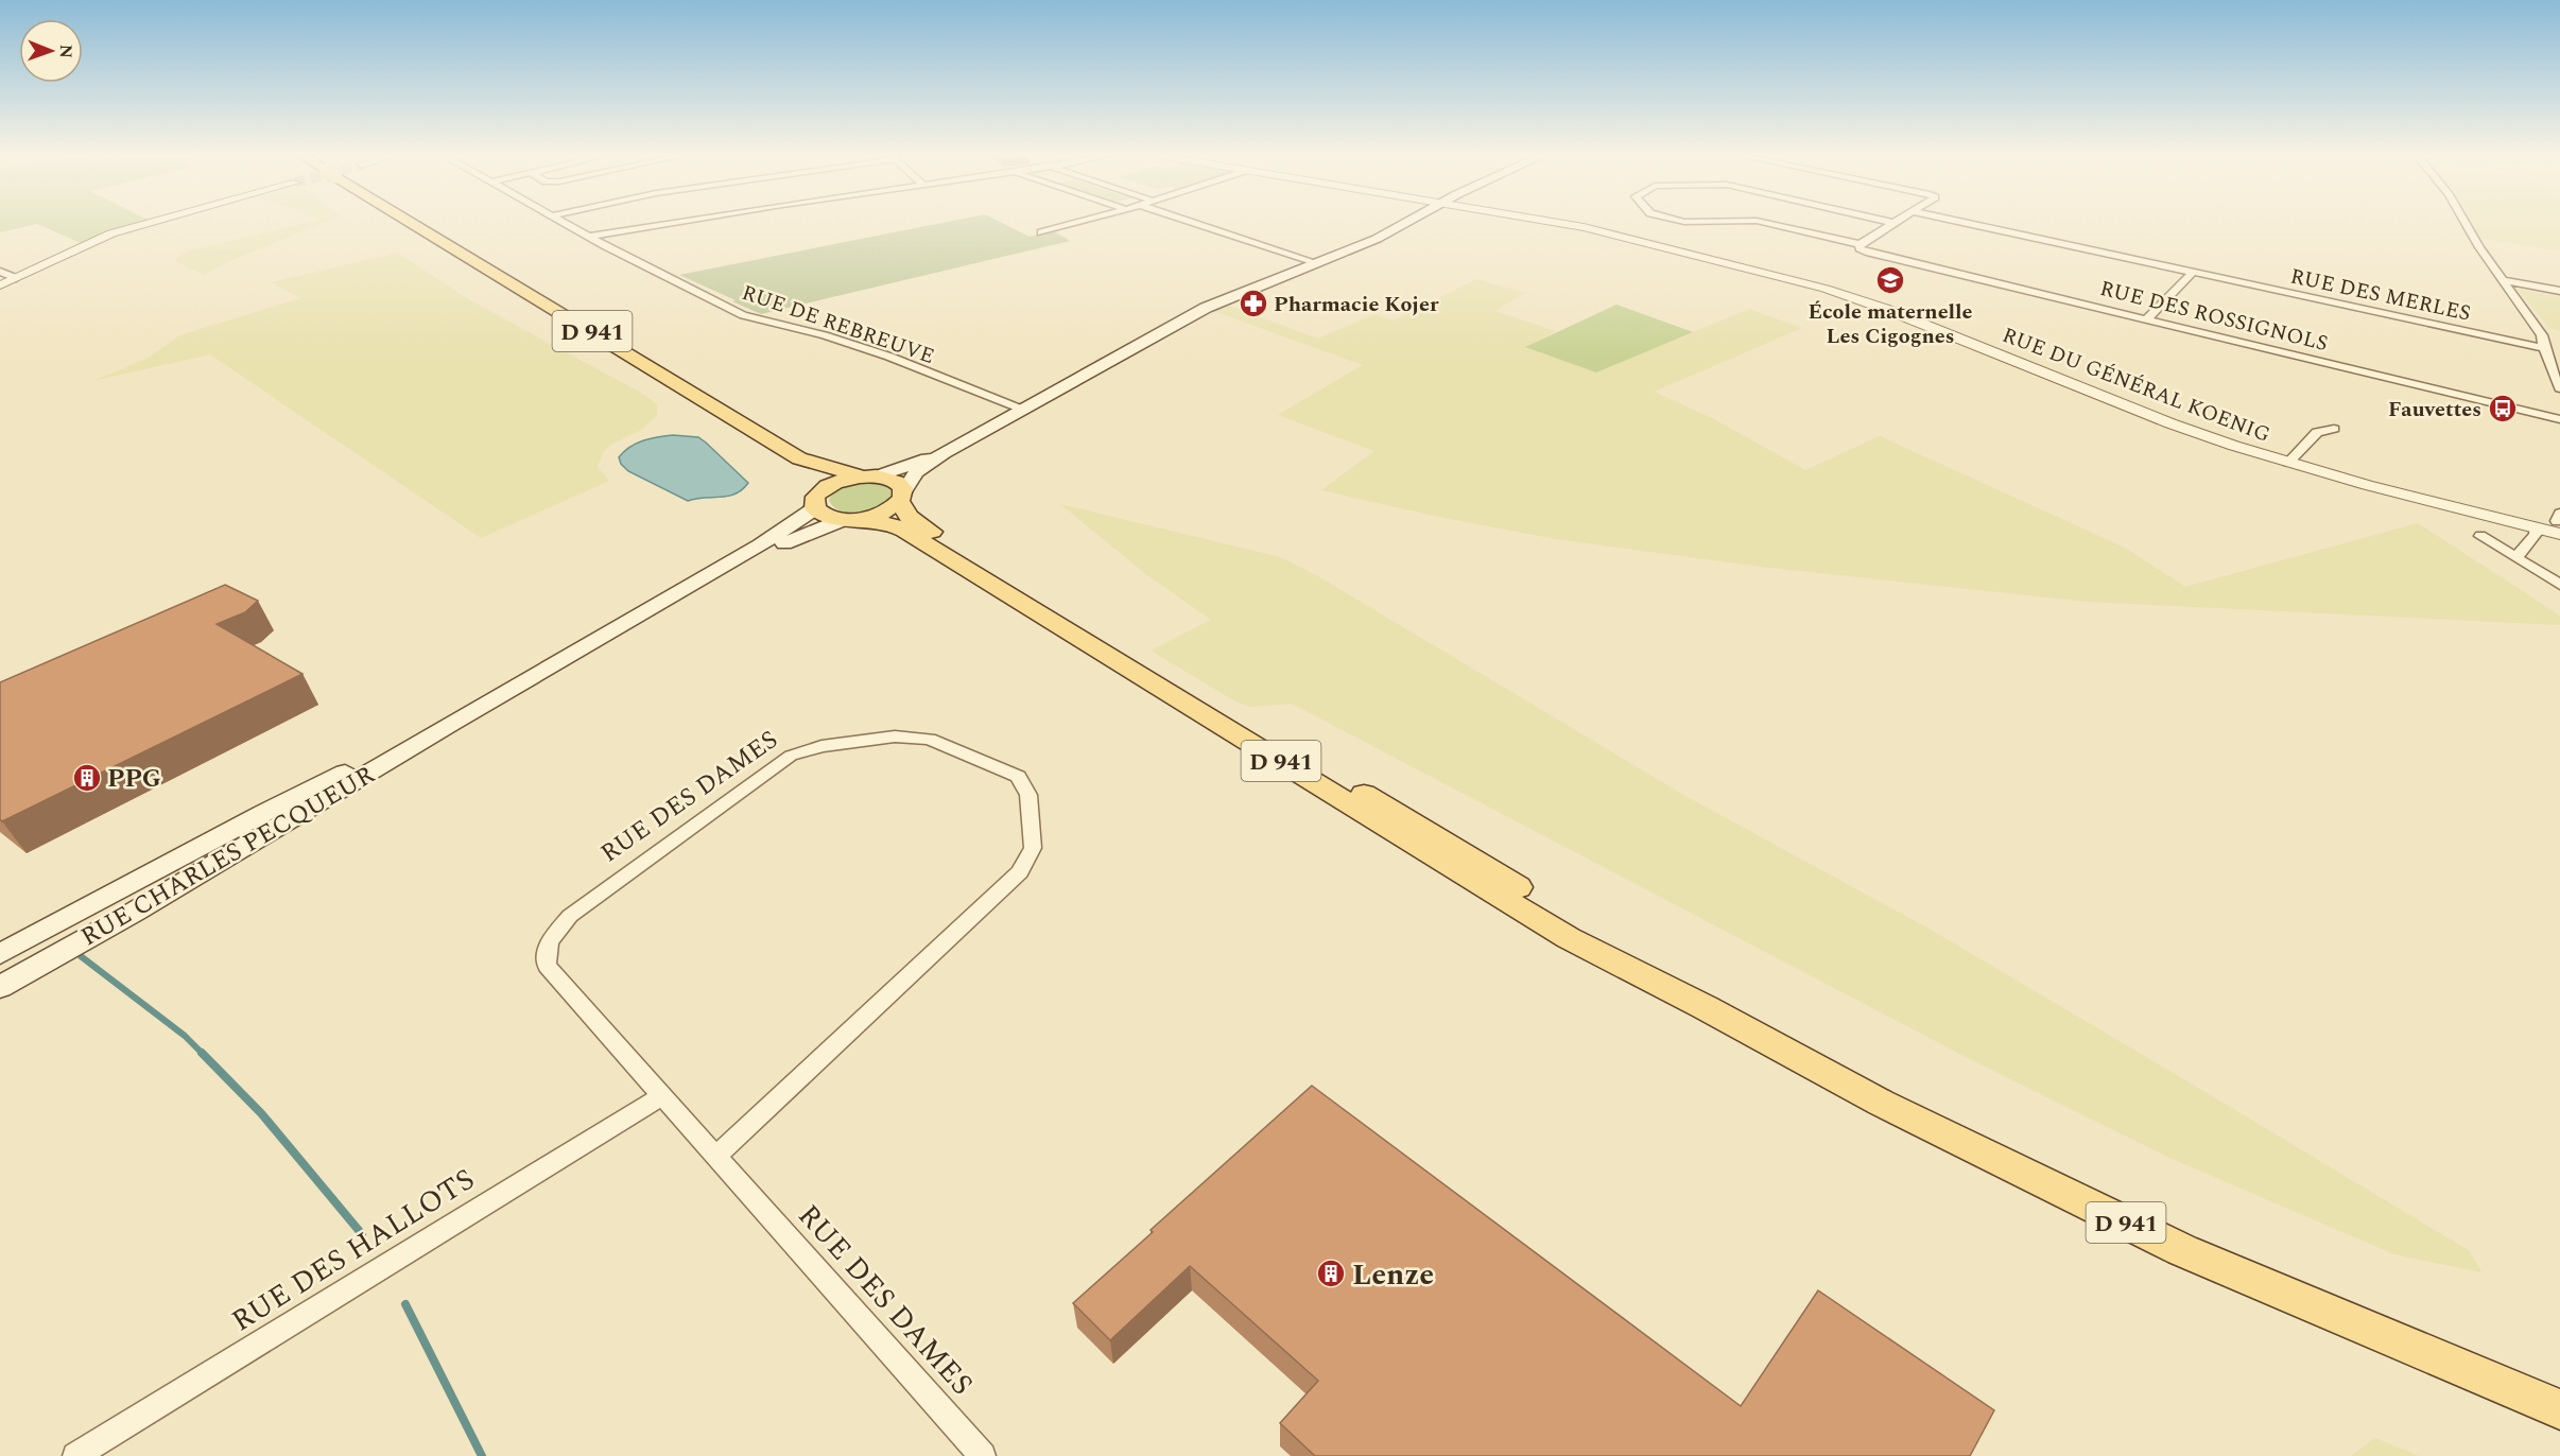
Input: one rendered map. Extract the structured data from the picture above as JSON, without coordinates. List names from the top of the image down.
{
  "streets": {
    "main road": ["D 941", "RUE CHARLES PECQUEUR"],
    "street": [
      "RUE DES MERLES",
      "RUE DES ROSSIGNOLS",
      "RUE DE REBREUVE",
      "RUE DU GÉNÉRAL KOENIG",
      "RUE DES DAMES",
      "RUE DES HALLOTS"
    ]
  },
  "crossings": [
    ["D 941", "RUE CHARLES PECQUEUR"],
    ["RUE DES DAMES", "RUE DES HALLOTS"]
  ],
  "places": {
    "school or university": ["École maternelle Les Cigognes"],
    "pharmacy": ["Pharmacie Kojer"],
    "bus stop": ["Fauvettes"],
    "building": ["PPG", "Lenze"]
  },
  "north": "right"
}
